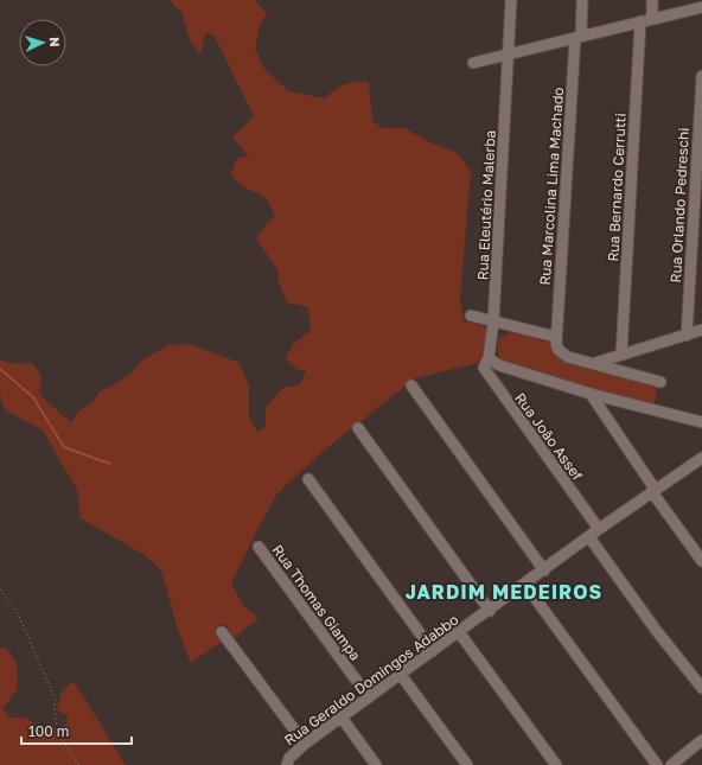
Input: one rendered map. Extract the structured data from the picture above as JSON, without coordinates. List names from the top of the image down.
{
  "streets": {
    "street": [
      "Rua Marcolina Lima Machado",
      "Rua Bernardo Cerrutti",
      "Rua Eleutério Malerba",
      "Rua Orlando Pedreschi",
      "Rua João Assef",
      "Rua Thomas Giampa",
      "Rua Geraldo Domingos Adabbo"
    ]
  },
  "crossings": [
    ["Rua Eleutério Malerba", "Rua João Assef"],
    ["Rua João Assef", "Rua Geraldo Domingos Adabbo"],
    ["Rua Thomas Giampa", "Rua Geraldo Domingos Adabbo"]
  ],
  "districts": ["JARDIM MEDEIROS"],
  "scale_bar": "100 m",
  "north": "right"
}
